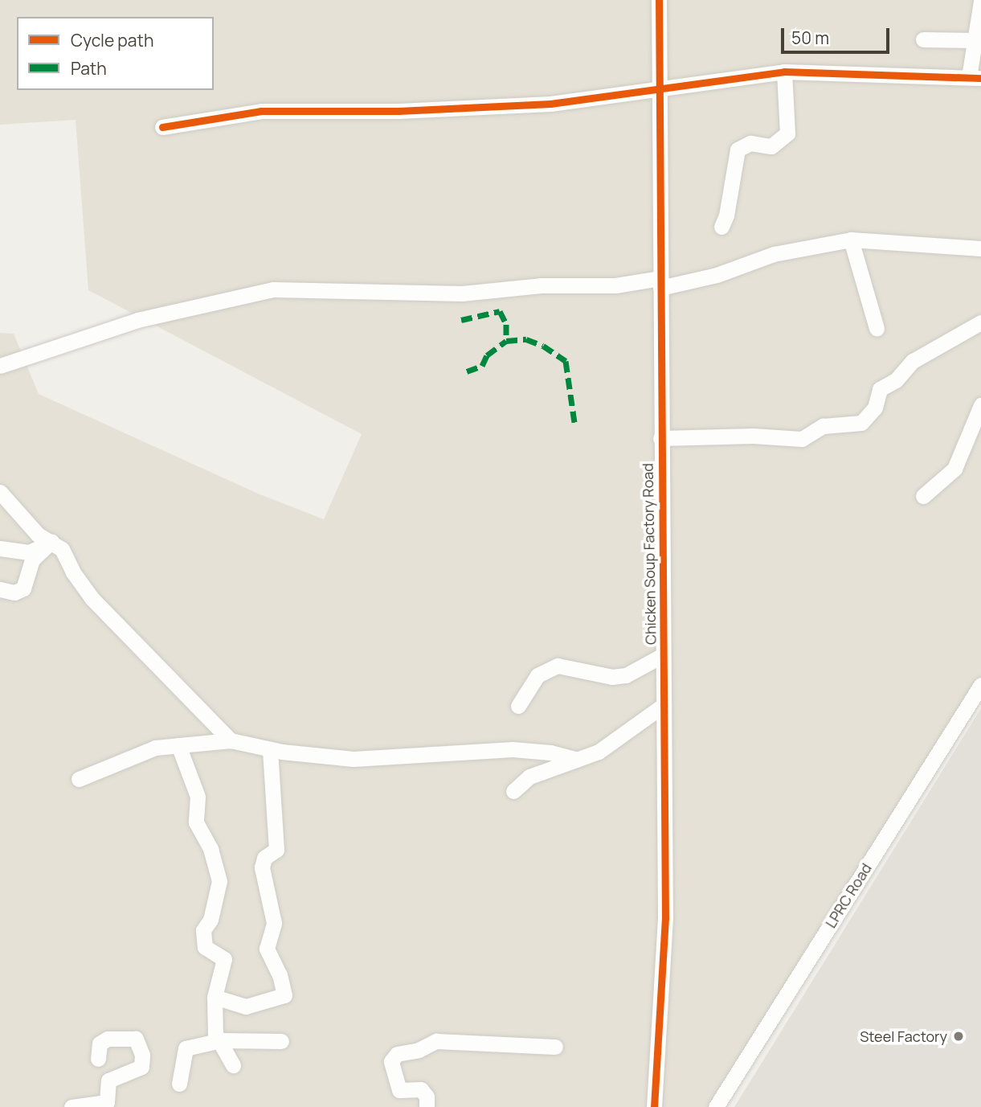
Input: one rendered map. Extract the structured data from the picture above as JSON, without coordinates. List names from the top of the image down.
{
  "streets": {
    "street": ["Chicken Soup Factory Road", "LPRC Road"]
  },
  "places": ["Steel Factory"],
  "legend": ["Cycle path", "Path"],
  "scale_bar": "50 m"
}
